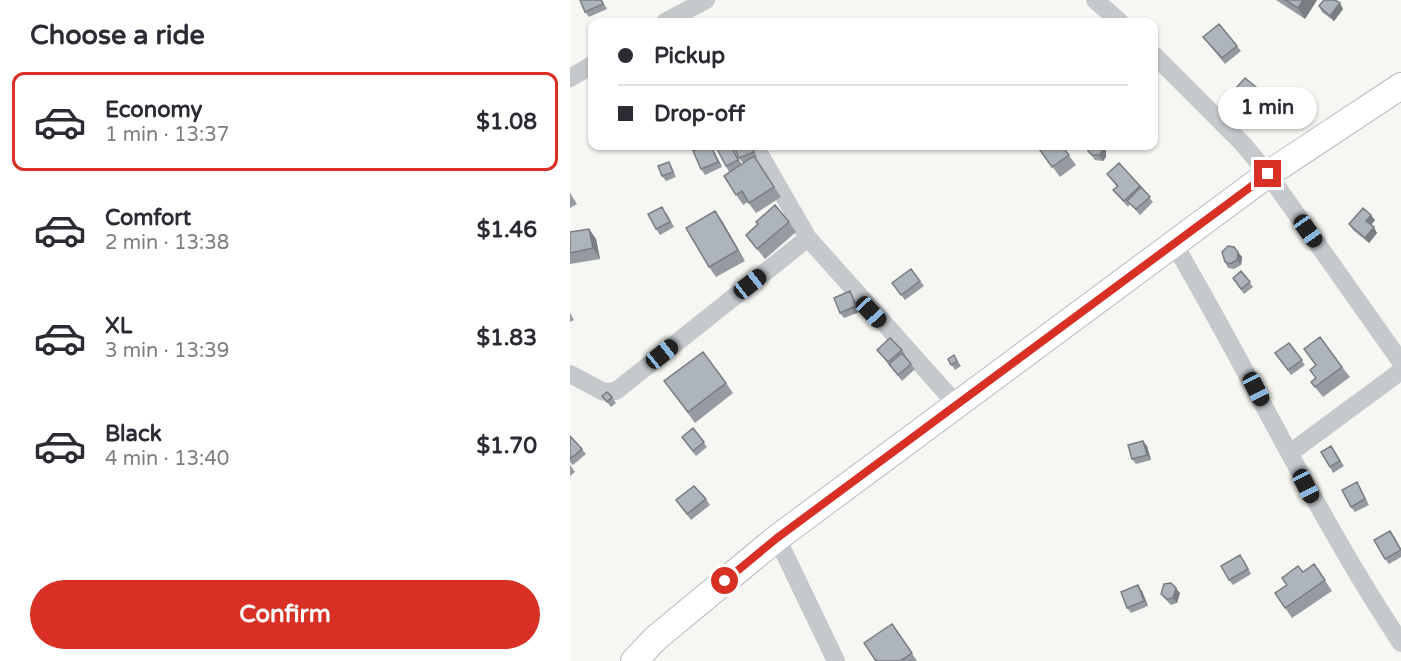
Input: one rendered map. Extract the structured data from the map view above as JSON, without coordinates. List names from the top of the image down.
{
  "page": {
    "heading": "Choose a ride",
    "banner": ["Pickup", "Drop-off"],
    "list": [
      {
        "name": "Economy",
        "note": "1 min · 13:37",
        "value": "$1.08"
      },
      {
        "name": "Comfort",
        "note": "2 min · 13:38",
        "value": "$1.46"
      },
      {
        "name": "XL",
        "note": "3 min · 13:39",
        "value": "$1.83"
      },
      {
        "name": "Black",
        "note": "4 min · 13:40",
        "value": "$1.70"
      }
    ],
    "bubble": "1 min",
    "buttons": "Confirm"
  }
}
